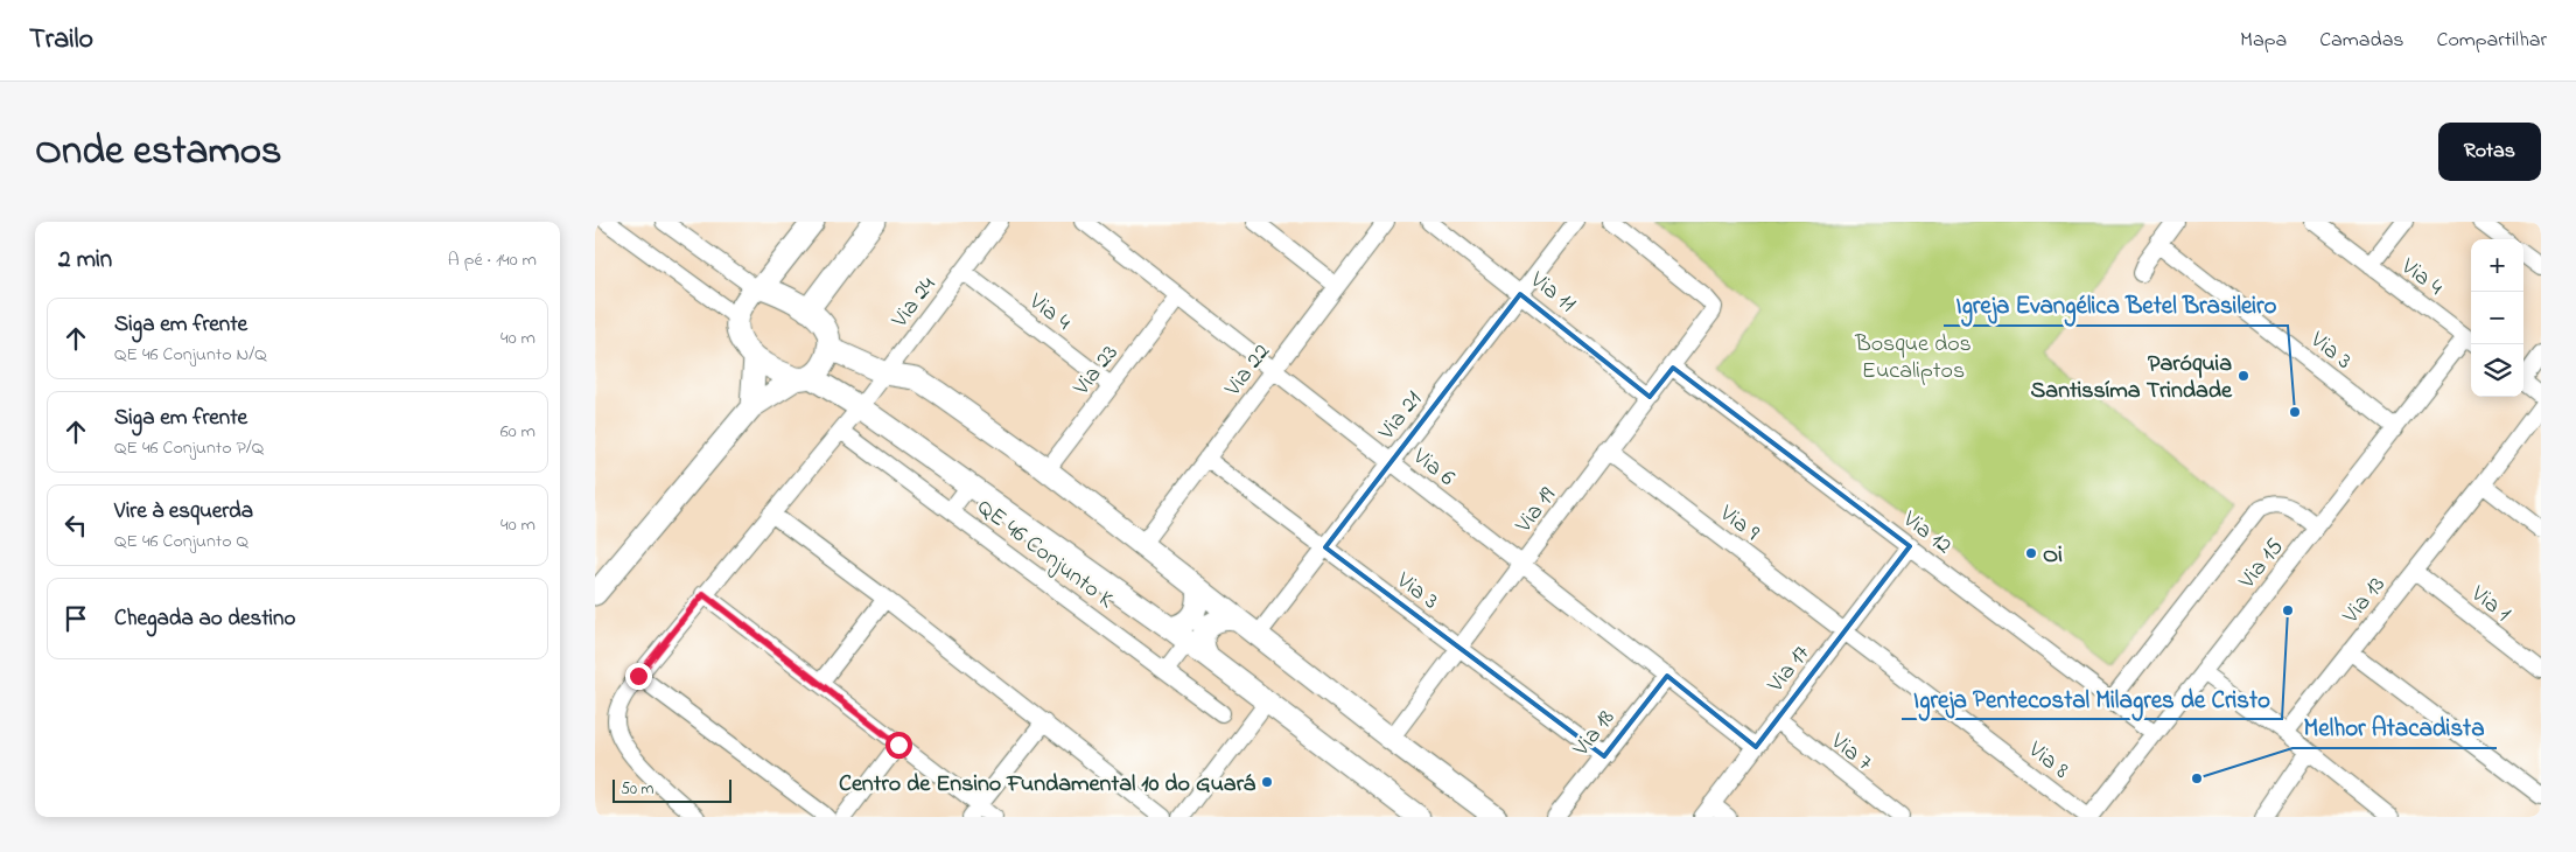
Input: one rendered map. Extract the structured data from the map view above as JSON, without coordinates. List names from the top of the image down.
{
  "streets": {
    "street": [
      "Via 4",
      "Via 11",
      "Via 24",
      "Via 3",
      "Via 23",
      "Via 22",
      "Via 21",
      "Via 6",
      "Via 19",
      "Via 9",
      "Via 12",
      "QE 46 Conjunto K",
      "Via 15",
      "Via 13",
      "Via 1",
      "Via 17",
      "Via 18",
      "Via 7",
      "Via 8"
    ]
  },
  "crossings": [
    ["Via 4", "Via 24"],
    ["Via 4", "Via 23"],
    ["Via 4", "Via 15"],
    ["Via 11", "Via 21"],
    ["Via 11", "Via 19"],
    ["Via 3", "Via 22"],
    ["Via 3", "Via 21"],
    ["Via 3", "Via 19"],
    ["Via 3", "Via 15"],
    ["Via 3", "Via 18"],
    ["Via 23", "Via 6"],
    ["Via 22", "Via 6"],
    ["Via 21", "Via 6"],
    ["Via 6", "Via 19"],
    ["Via 6", "Via 17"],
    ["Via 6", "Via 18"],
    ["Via 19", "Via 9"],
    ["Via 19", "Via 12"],
    ["Via 9", "Via 17"],
    ["Via 9", "Via 8"],
    ["Via 12", "Via 15"],
    ["Via 12", "Via 17"],
    ["Via 15", "Via 8"],
    ["Via 13", "Via 1"],
    ["Via 17", "Via 7"],
    ["Via 17", "Via 8"]
  ],
  "parks": ["Bosque dos Eucaliptos"],
  "places": [
    "Paróquia Santissíma Trindade",
    "Igreja Evangélica Betel Brasileiro",
    "Oi",
    "Igreja Pentecostal Milagres de Cristo",
    "Melhor Atacadista",
    "Centro de Ensino Fundamental 10 do Guará"
  ],
  "scale_bar": "50 m",
  "page": {
    "header": "Trailo",
    "nav": ["Mapa", "Camadas", "Compartilhar"],
    "title": "Onde estamos",
    "buttons": "Rotas",
    "heading": ["2 min", "A pé · 140 m"],
    "map_buttons": ["+", "−"],
    "list": [
      ["Siga em frente", "QE 46 Conjunto N/Q", "40 m"],
      ["Siga em frente", "QE 46 Conjunto P/Q", "60 m"],
      ["Vire à esquerda", "QE 46 Conjunto Q", "40 m"],
      "Chegada ao destino"
    ],
    "scale": "50 m"
  }
}
